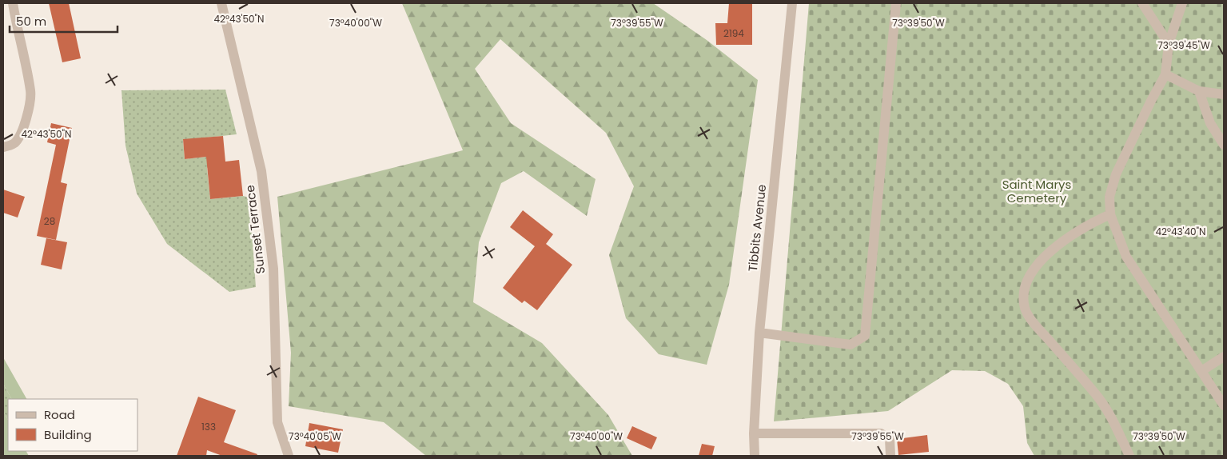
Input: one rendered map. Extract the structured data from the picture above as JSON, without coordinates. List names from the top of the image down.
{
  "streets": {
    "street": ["Tibbits Avenue", "Sunset Terrace"]
  },
  "parks": ["Saint Marys Cemetery"],
  "house_numbers": ["2194", "28", "133"],
  "legend": ["Road", "Building"],
  "scale_bar": "50 m",
  "coordinates": [
    "42°43'50\"N",
    "73°40'00\"W",
    "73°39'55\"W",
    "73°39'50\"W",
    "73°39'45\"W",
    "42°43'40\"N",
    "73°40'05\"W"
  ]
}
